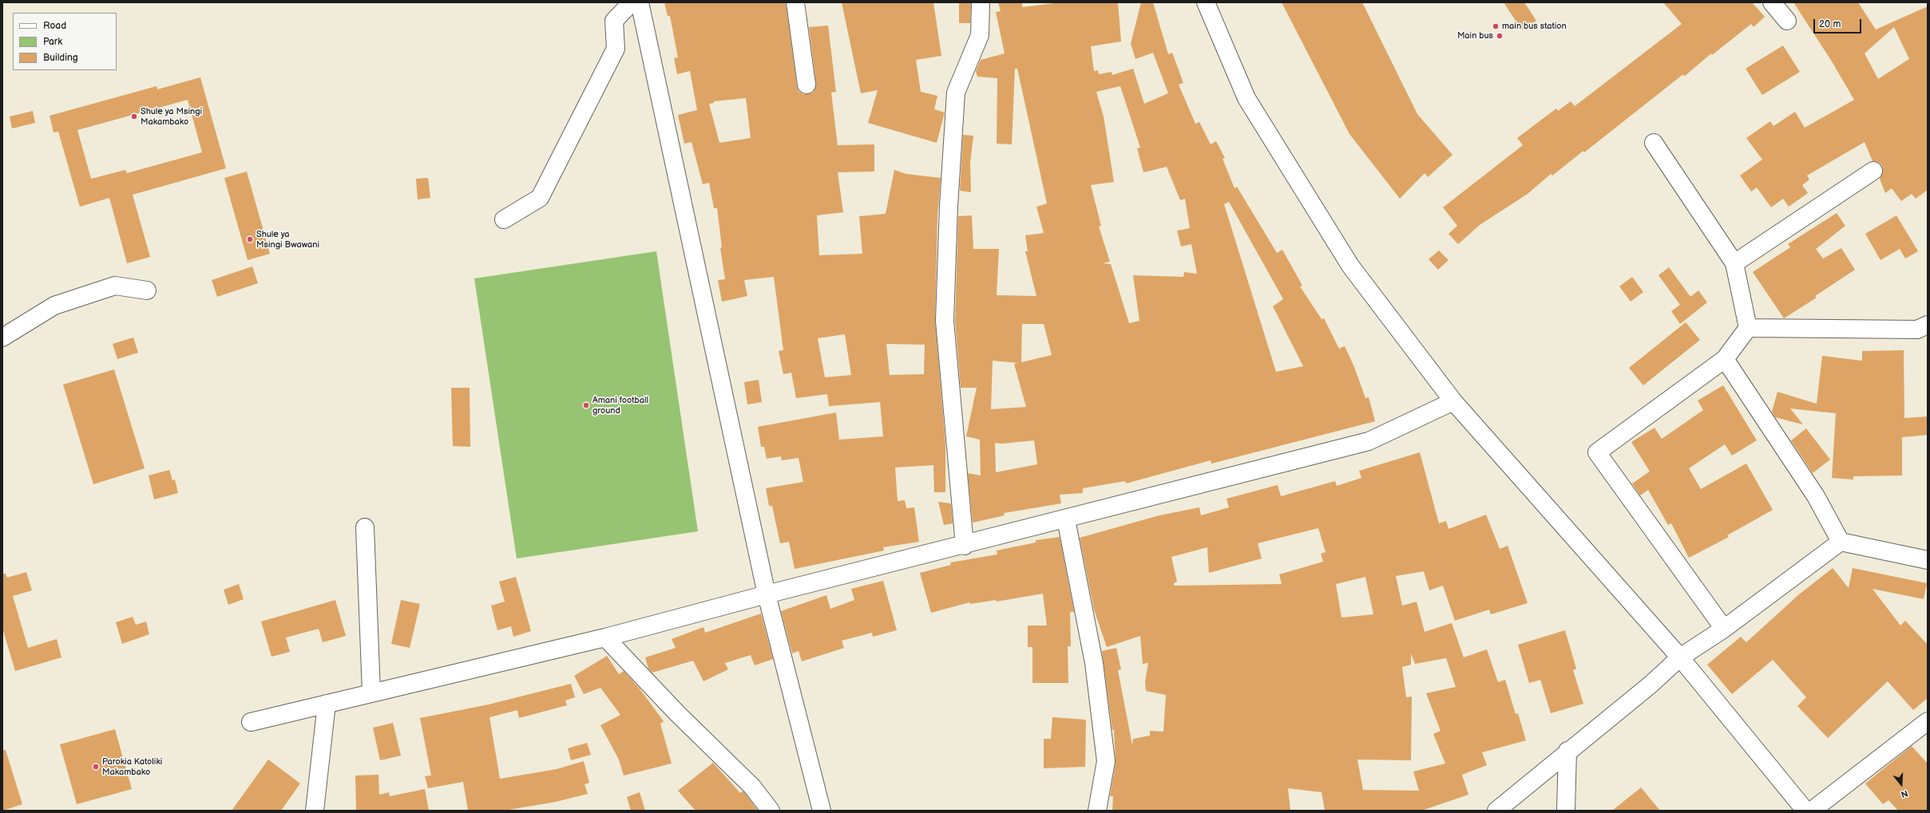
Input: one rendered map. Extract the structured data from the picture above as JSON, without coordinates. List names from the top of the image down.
{
  "places": [
    "main bus station",
    "Main bus",
    "Shule ya Msingi Makambako",
    "Shule ya Msingi Bwawani",
    "Amani football ground",
    "Parokia Katoliki Makambako"
  ],
  "legend": ["Road", "Park", "Building"],
  "scale_bar": "20 m",
  "north": "bottom"
}
